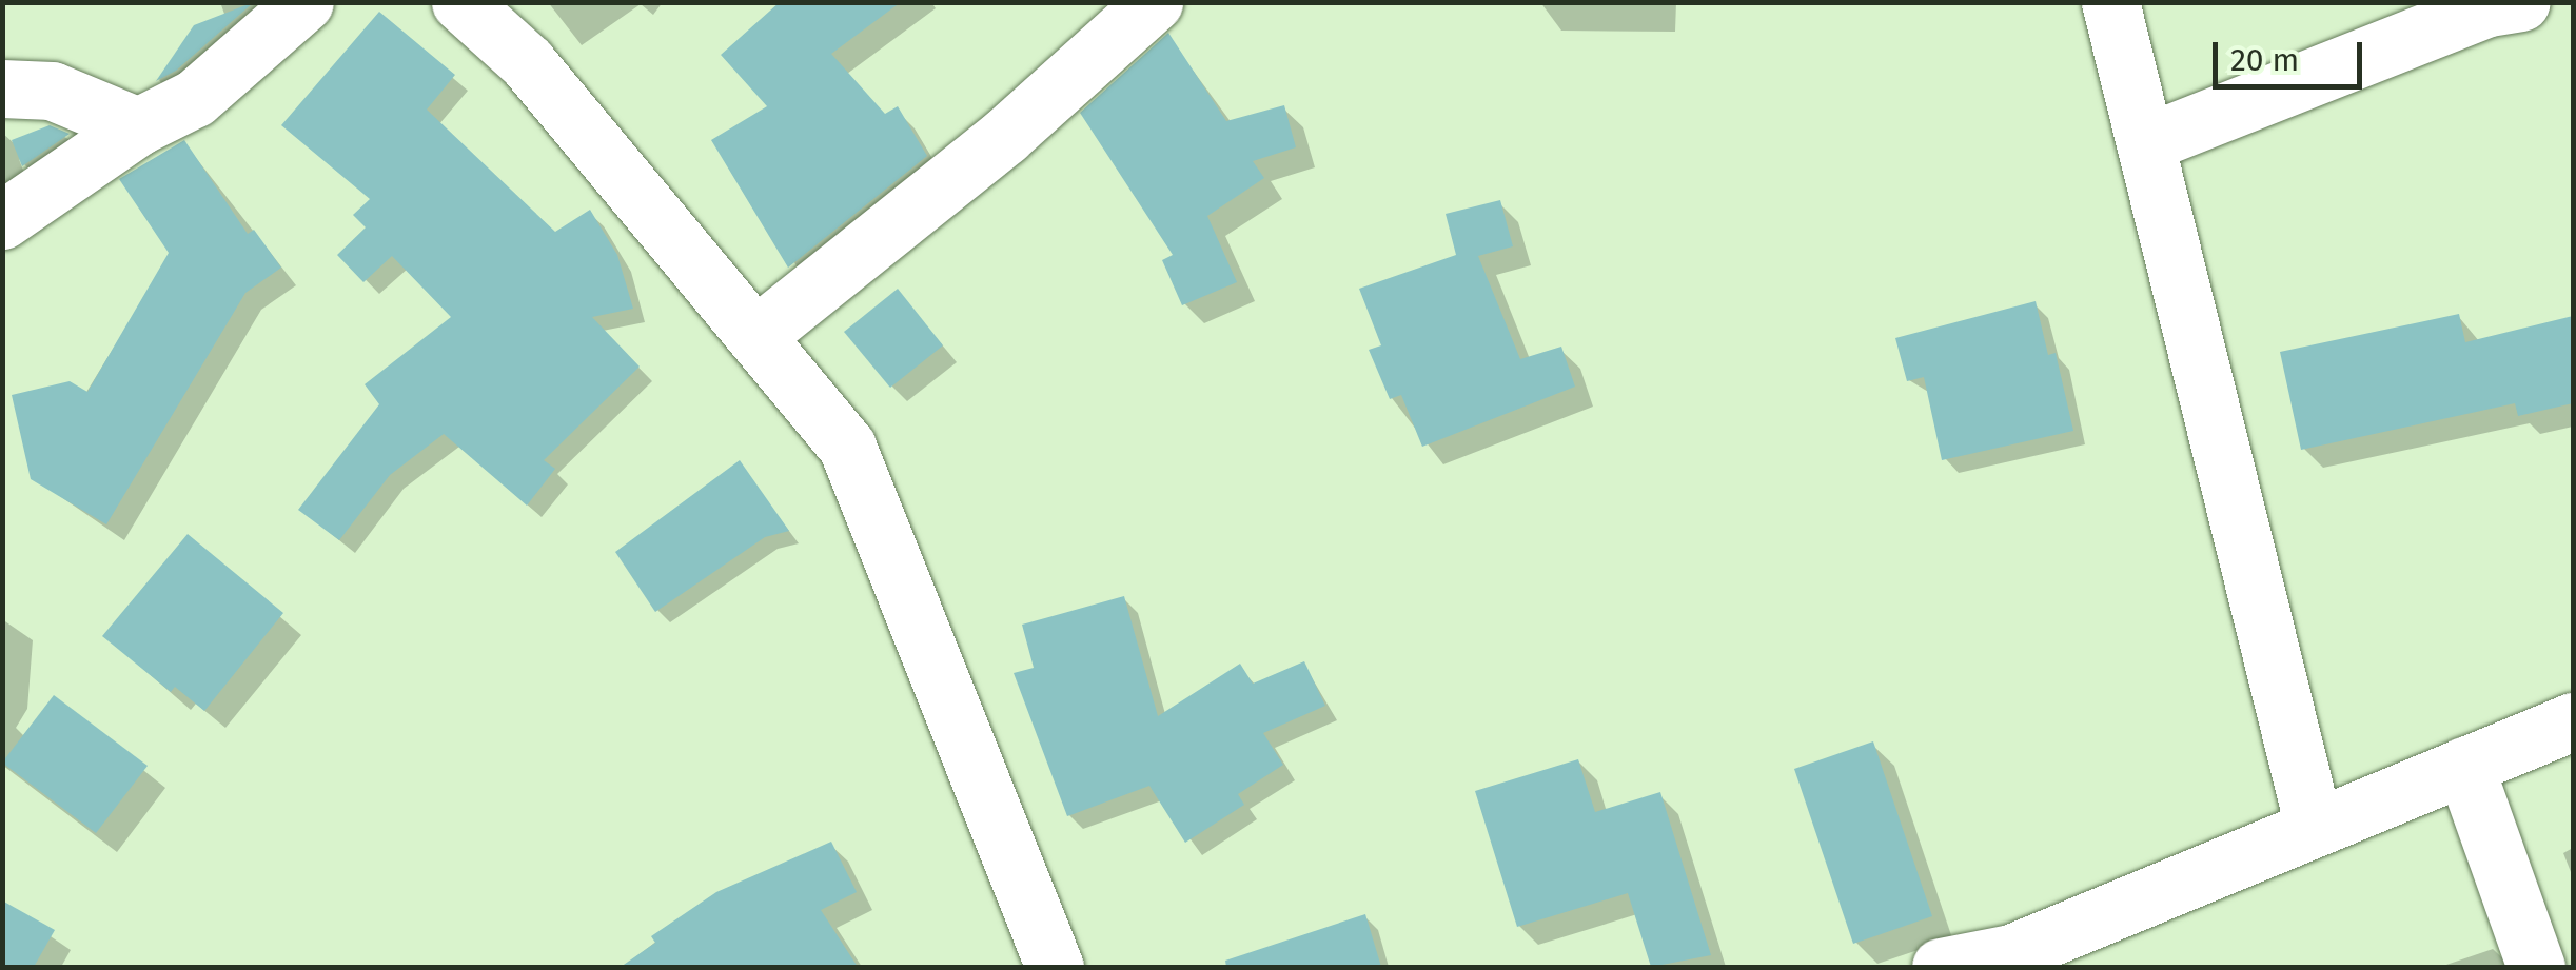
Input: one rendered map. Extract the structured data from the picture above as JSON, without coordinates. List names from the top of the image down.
{
  "scale_bar": "20 m"
}
